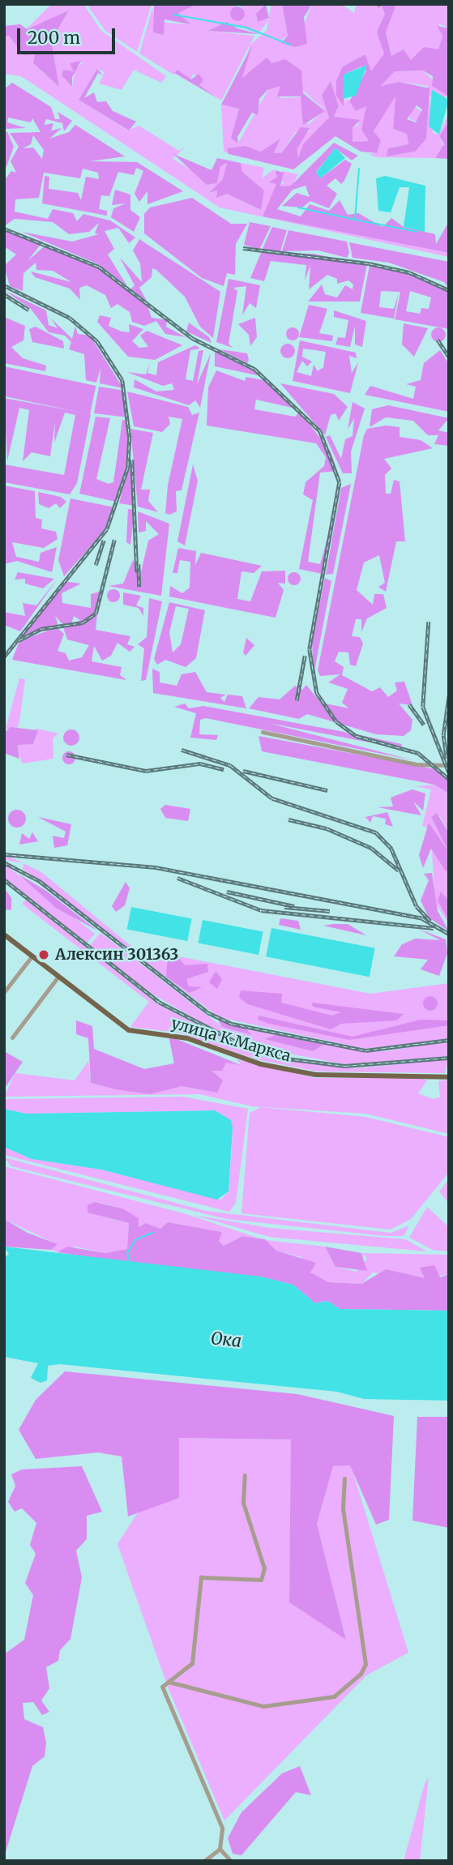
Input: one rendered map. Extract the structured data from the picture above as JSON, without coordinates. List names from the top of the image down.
{
  "streets": {
    "main road": ["улица К.Маркса"]
  },
  "water": ["Ока"],
  "places": ["Алексин 301363"],
  "scale_bar": "200 m"
}
